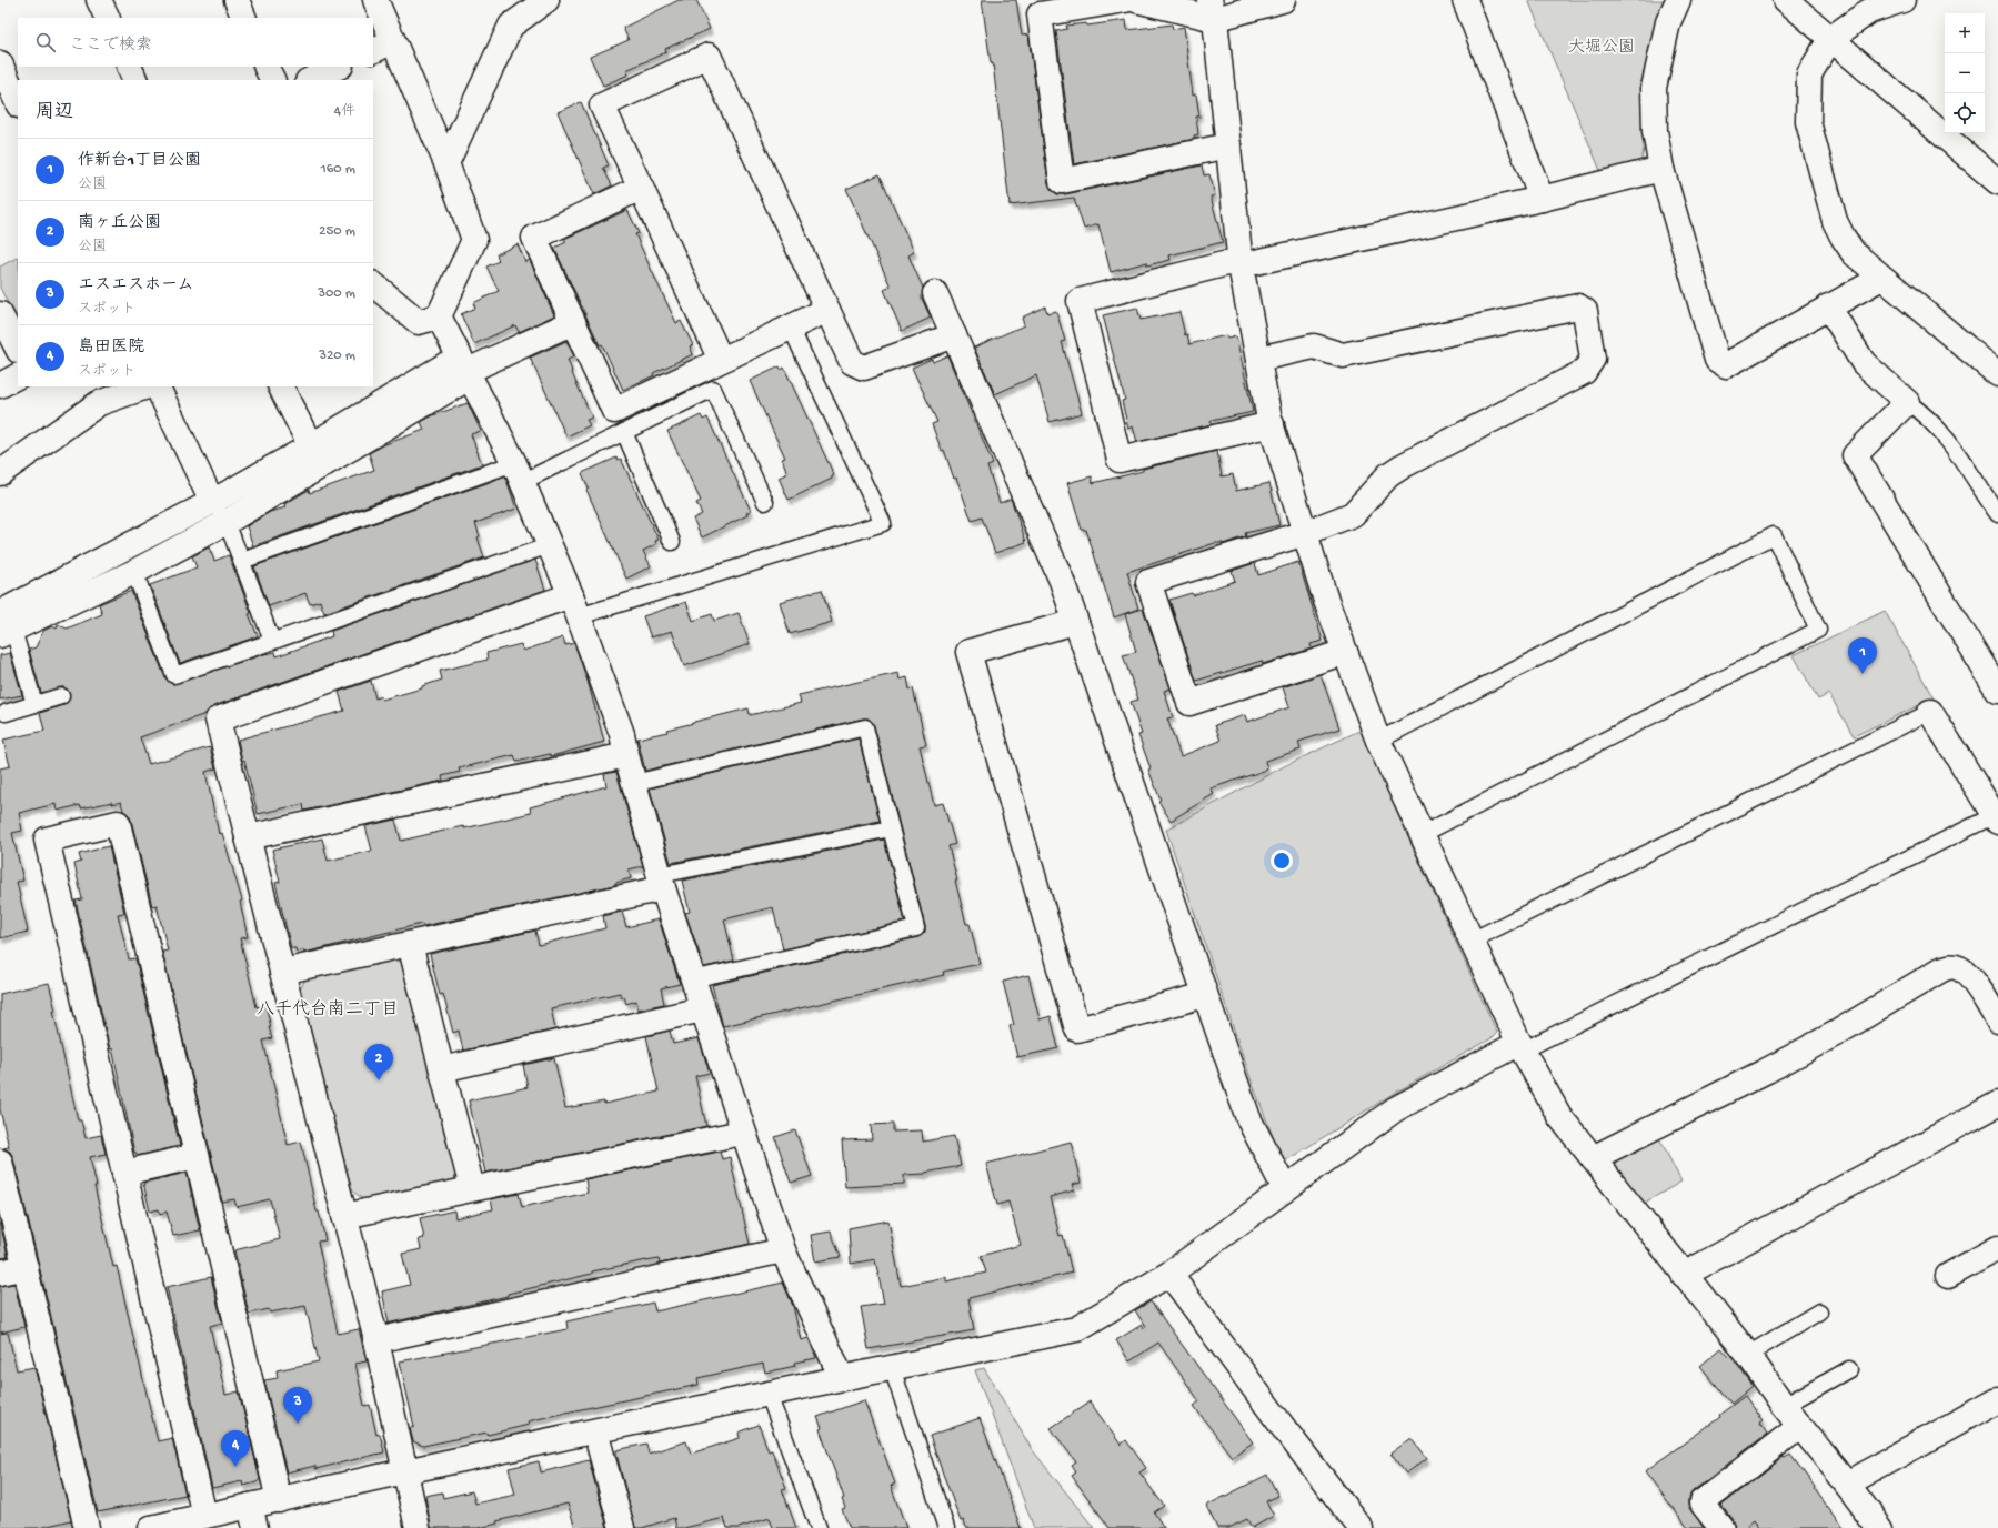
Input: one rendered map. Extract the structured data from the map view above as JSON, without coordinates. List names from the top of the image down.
{
  "districts": ["八千代台南二丁目"],
  "parks": ["大堀公園"],
  "page": {
    "map_buttons": ["+", "−"],
    "search": "ここで検索",
    "heading": ["周辺", "4件"],
    "list": [
      {
        "mark": "1",
        "name": "作新台1丁目公園",
        "note": "公園",
        "value": "160 m"
      },
      {
        "mark": "2",
        "name": "南ヶ丘公園",
        "note": "公園",
        "value": "250 m"
      },
      {
        "mark": "3",
        "name": "エスエスホーム",
        "note": "スポット",
        "value": "300 m"
      },
      {
        "mark": "4",
        "name": "島田医院",
        "note": "スポット",
        "value": "320 m"
      }
    ],
    "pins": [
      "1",
      "2",
      "3",
      "4"
    ]
  }
}
